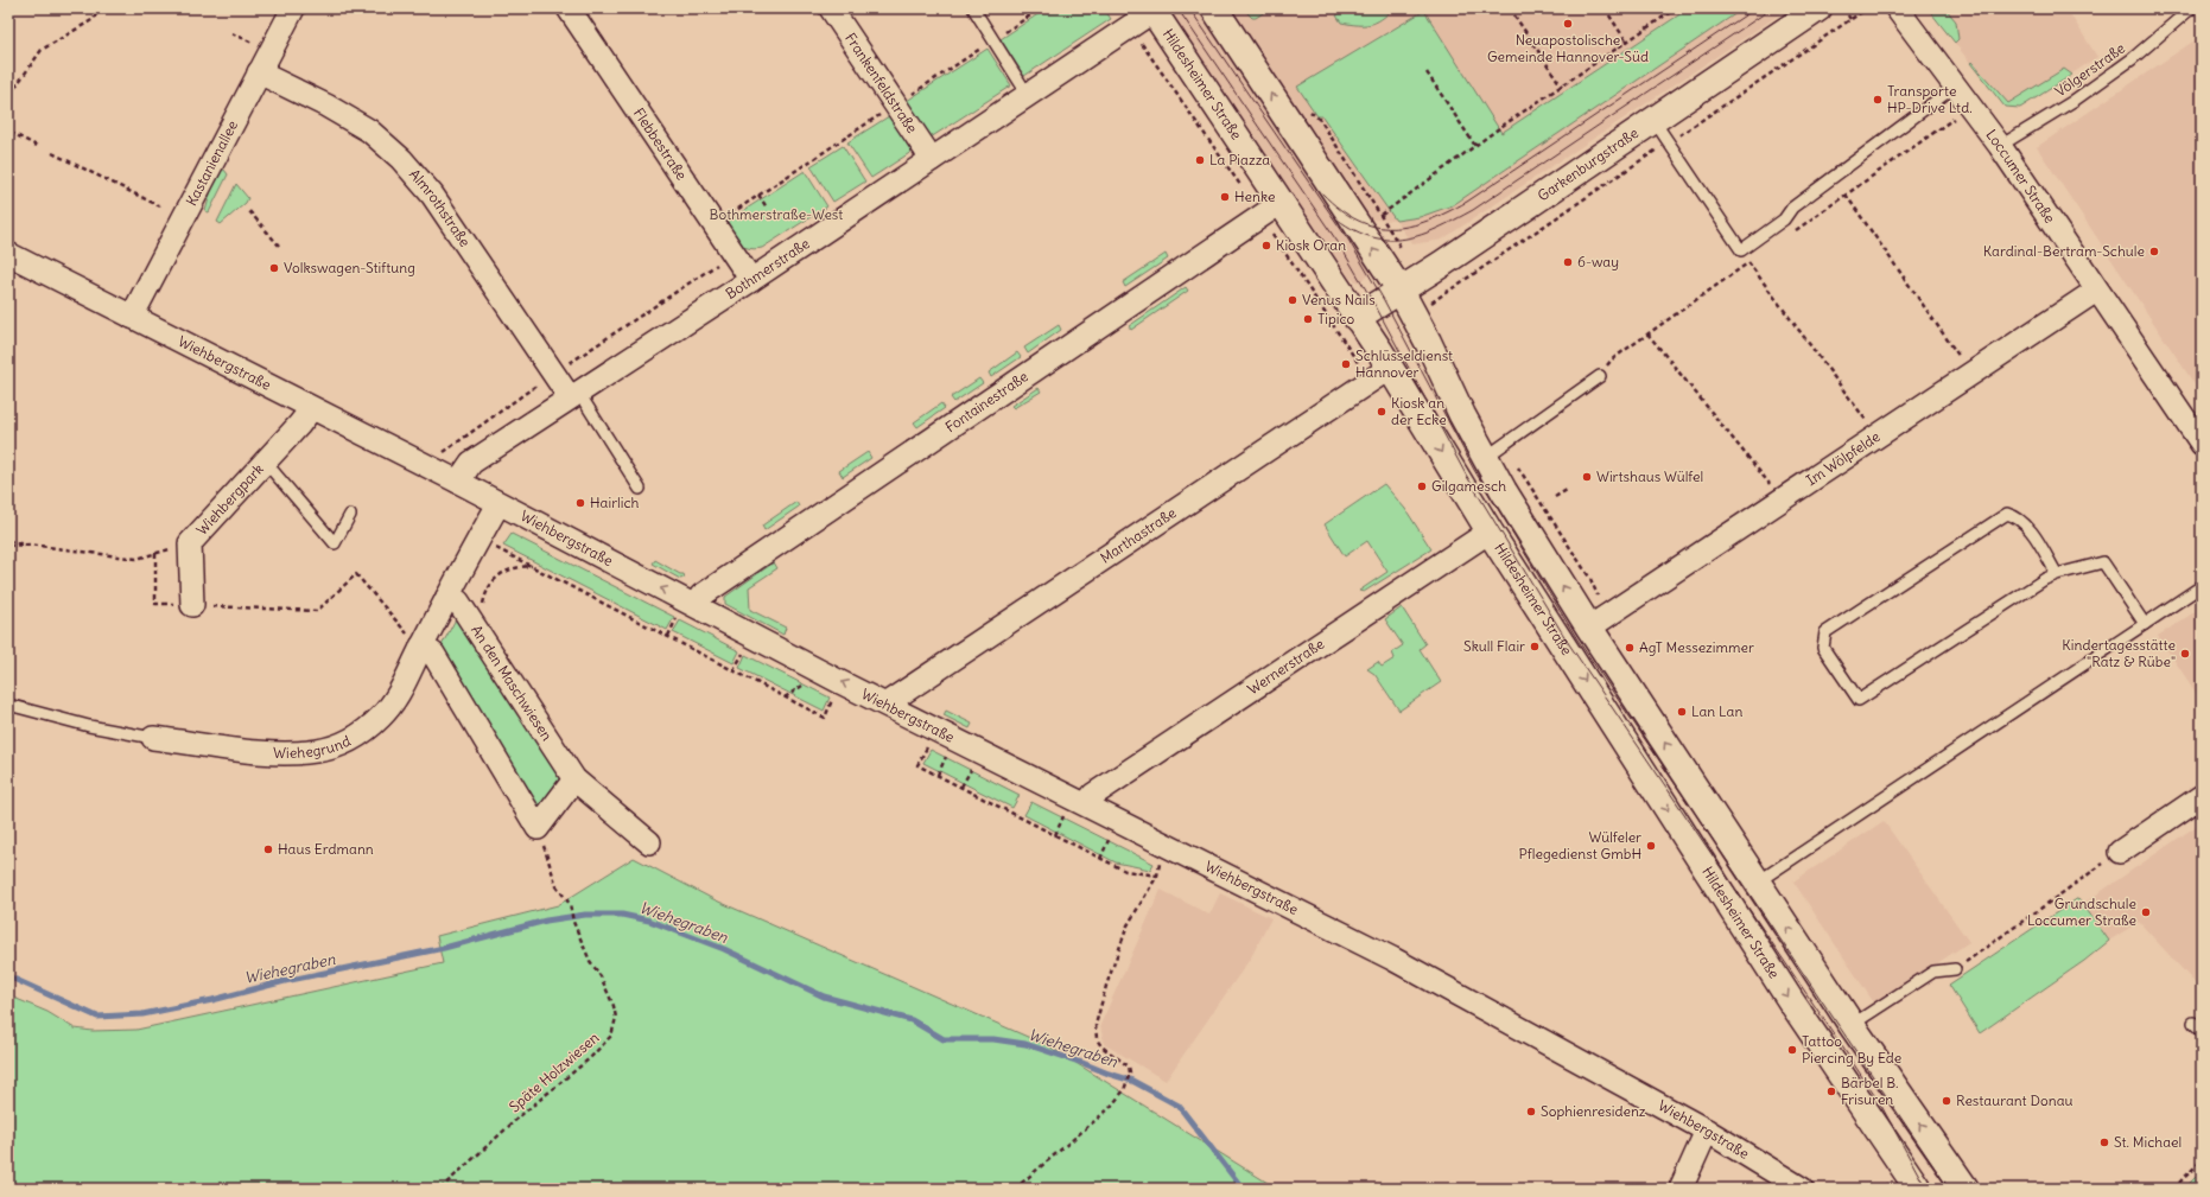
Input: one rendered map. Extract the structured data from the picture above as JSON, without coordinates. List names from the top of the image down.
{
  "streets": {
    "main road": ["Hildesheimer Straße", "Garkenburgstraße"],
    "street": [
      "Frankenfeldstraße",
      "Flebbestraße",
      "Kastanienallee",
      "Loccumer Straße",
      "Almrothstraße",
      "Bothmerstraße",
      "Wiehbergstraße",
      "Fontainestraße",
      "Im Wölpfelde",
      "Wiehbergpark",
      "Marthastraße",
      "Wernerstraße",
      "An den Maschwiesen",
      "Wiehegrund"
    ],
    "lane": ["Völgerstraße"],
    "path": ["Späte Holzwiesen"]
  },
  "crossings": [
    ["Völgerstraße", "Loccumer Straße"],
    ["Frankenfeldstraße", "Bothmerstraße"],
    ["Hildesheimer Straße", "Garkenburgstraße"],
    ["Hildesheimer Straße", "Bothmerstraße"],
    ["Hildesheimer Straße", "Fontainestraße"],
    ["Hildesheimer Straße", "Marthastraße"],
    ["Hildesheimer Straße", "Wernerstraße"],
    ["Flebbestraße", "Bothmerstraße"],
    ["Kastanienallee", "Almrothstraße"],
    ["Kastanienallee", "Wiehbergstraße"],
    ["Loccumer Straße", "Im Wölpfelde"],
    ["Almrothstraße", "Bothmerstraße"],
    ["Bothmerstraße", "Wiehbergstraße"],
    ["Wiehbergstraße", "Fontainestraße"],
    ["Wiehbergstraße", "Wiehbergpark"],
    ["Wiehbergstraße", "Marthastraße"],
    ["Wiehbergstraße", "Wernerstraße"],
    ["An den Maschwiesen", "Wiehegrund"]
  ],
  "water": ["Wiehegraben"],
  "parks": ["Bothmerstraße-West"],
  "places": [
    "Neuapostolische Gemeinde Hannover-Süd",
    "Transporte HP-Drive Ltd.",
    "La Piazza",
    "Henke",
    "Kiosk Oran",
    "Kardinal-Bertram-Schule",
    "6-way",
    "Volkswagen-Stiftung",
    "Venus Nails",
    "Tipico",
    "Schlüsseldienst Hannover",
    "Kiosk an der Ecke",
    "Wirtshaus Wülfel",
    "Gilgamesch",
    "Hairlich",
    "Skull Flair",
    "AgT Messezimmer",
    "Kindertagesstätte \"Ratz & Rübe\"",
    "Lan Lan",
    "Wülfeler Pflegedienst GmbH",
    "Haus Erdmann",
    "Grundschule Loccumer Straße",
    "Tattoo Piercing By Ede",
    "Bärbel B. Frisuren",
    "Restaurant Donau",
    "Sophienresidenz",
    "St. Michael"
  ]
}
